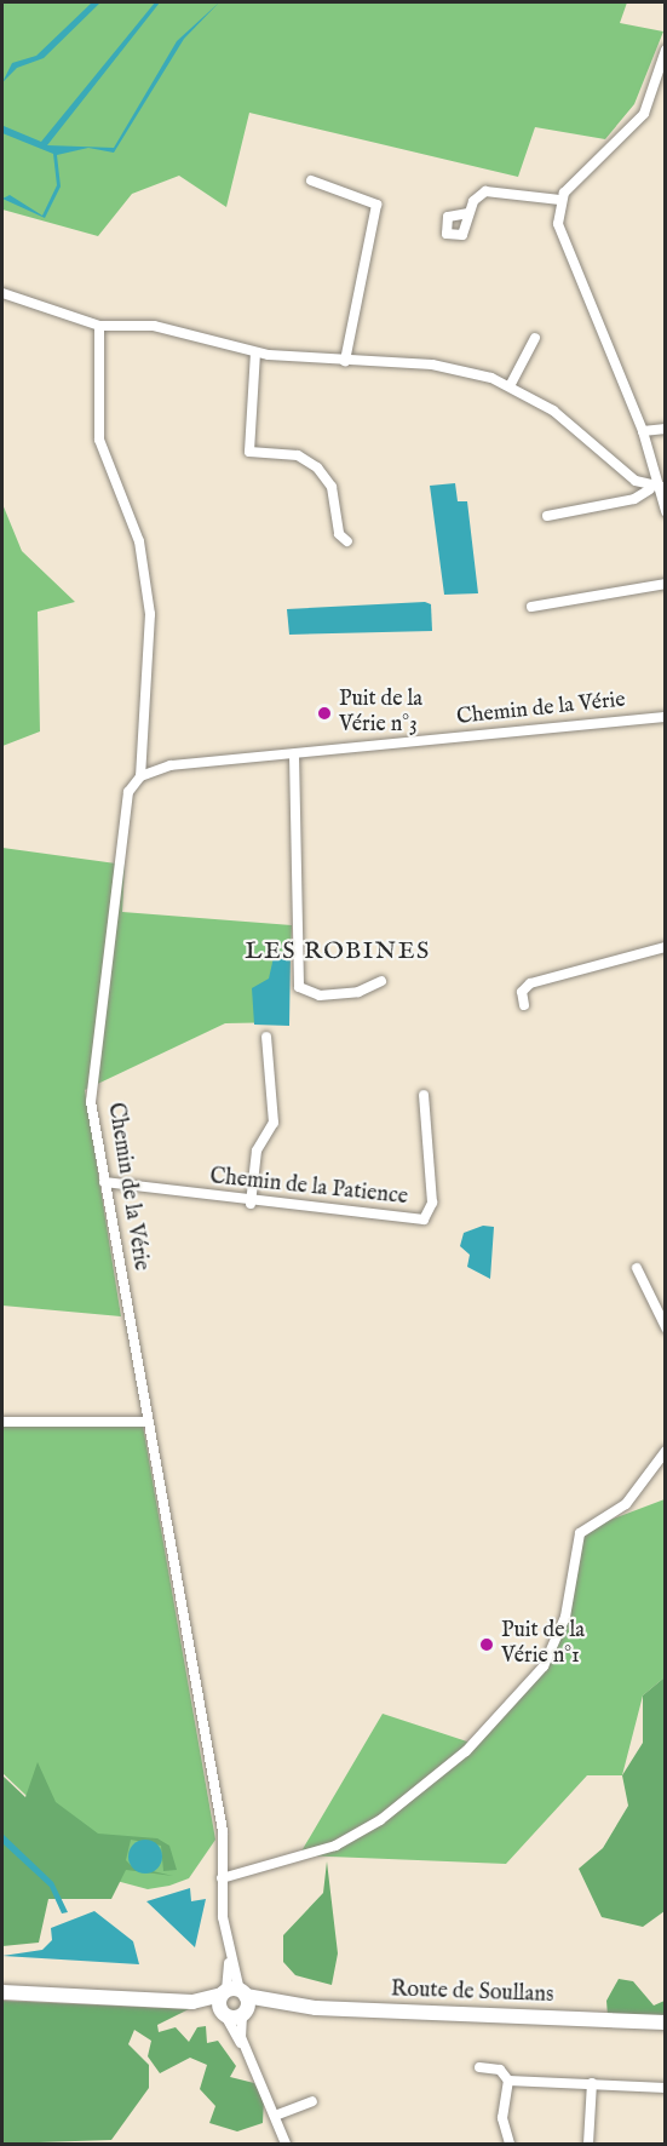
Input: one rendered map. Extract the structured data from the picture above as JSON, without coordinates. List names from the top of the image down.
{
  "streets": {
    "main road": ["Route de Soullans"],
    "street": ["Chemin de la Vérie", "Chemin de la Patience"]
  },
  "crossings": [
    ["Chemin de la Vérie", "Chemin de la Patience"],
    ["Chemin de la Vérie", "Route de Soullans"]
  ],
  "districts": ["LES ROBINES"],
  "places": ["Puit de la Vérie n°3", "Puit de la Vérie n°1"]
}
